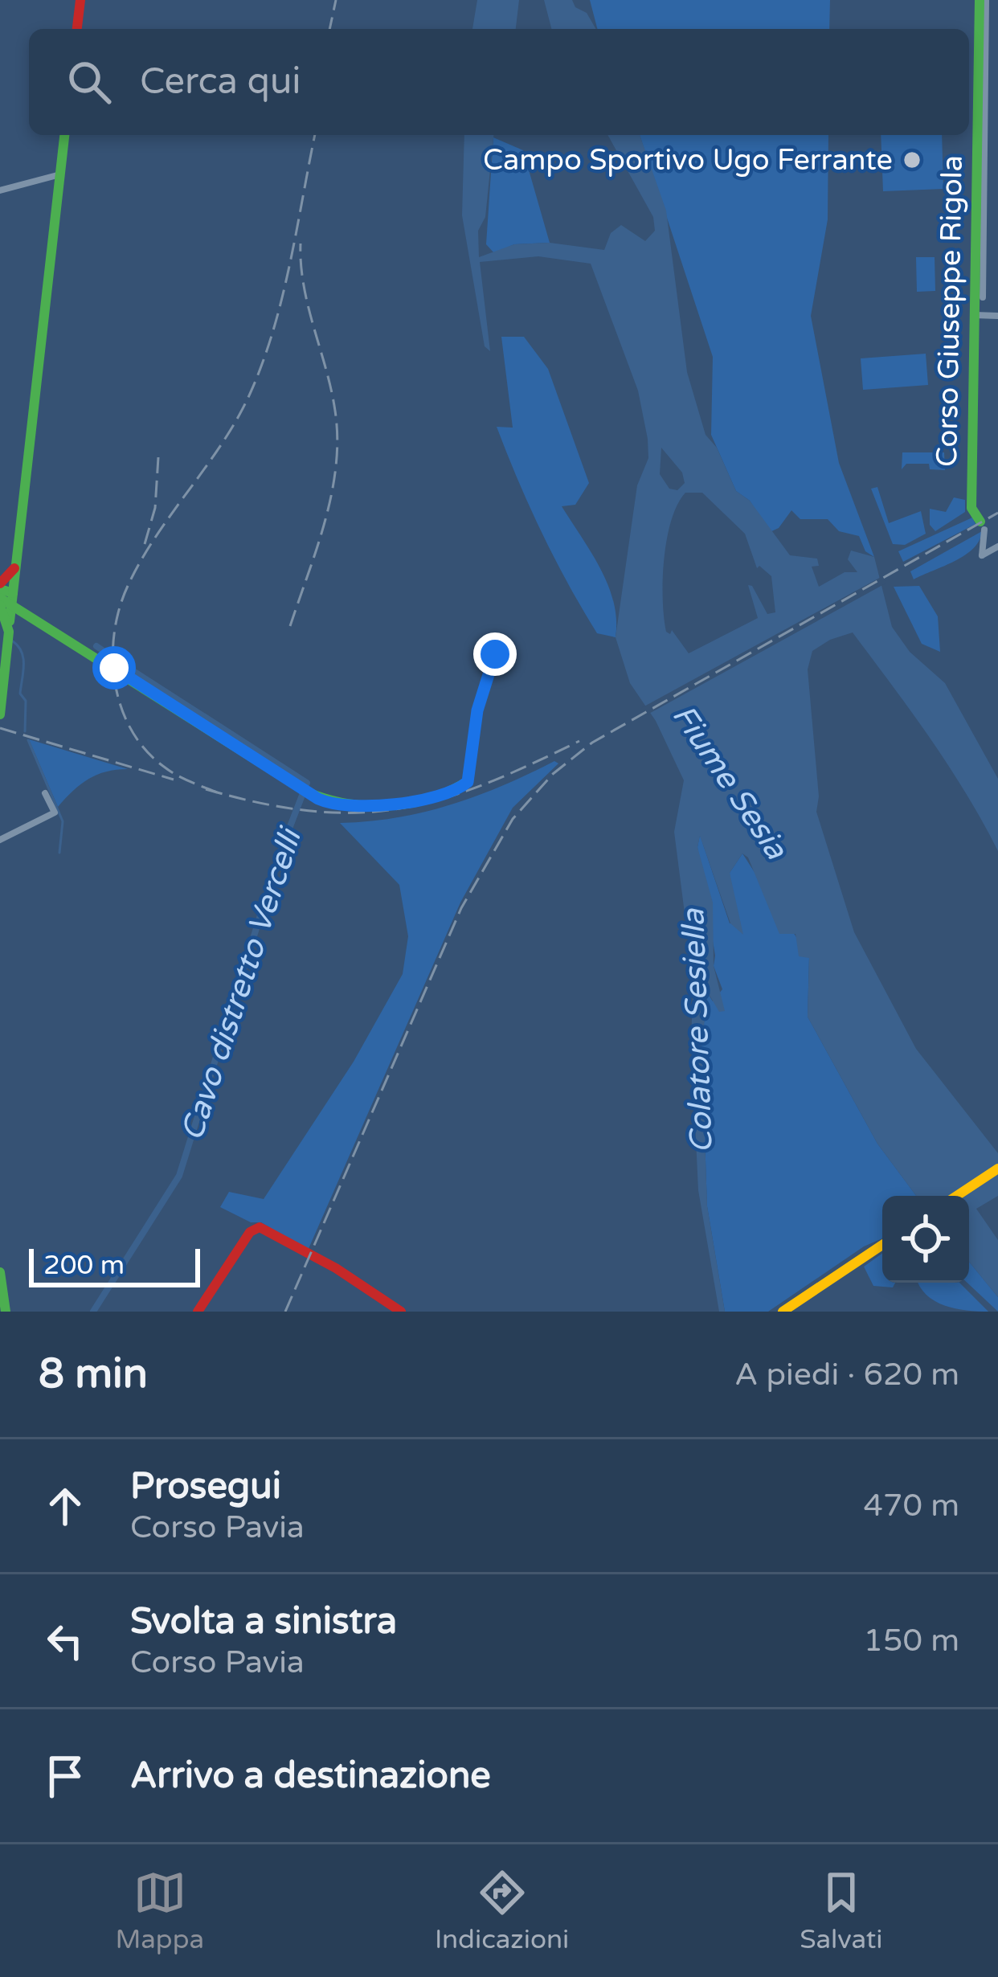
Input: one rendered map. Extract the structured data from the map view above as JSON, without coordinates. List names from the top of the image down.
{
  "streets": {
    "street": ["Corso Giuseppe Rigola"]
  },
  "water": ["Fiume Sesia", "Cavo distretto Vercelli", "Colatore Sesiella"],
  "places": ["Campo Sportivo Ugo Ferrante"],
  "scale_bar": "200 m",
  "page": {
    "search": "Cerca qui",
    "scale": "200 m",
    "heading": ["8 min", "A piedi · 620 m"],
    "list": [
      ["Prosegui", "Corso Pavia", "470 m"],
      ["Svolta a sinistra", "Corso Pavia", "150 m"],
      "Arrivo a destinazione"
    ],
    "nav": ["Mappa", "Indicazioni", "Salvati"]
  }
}
